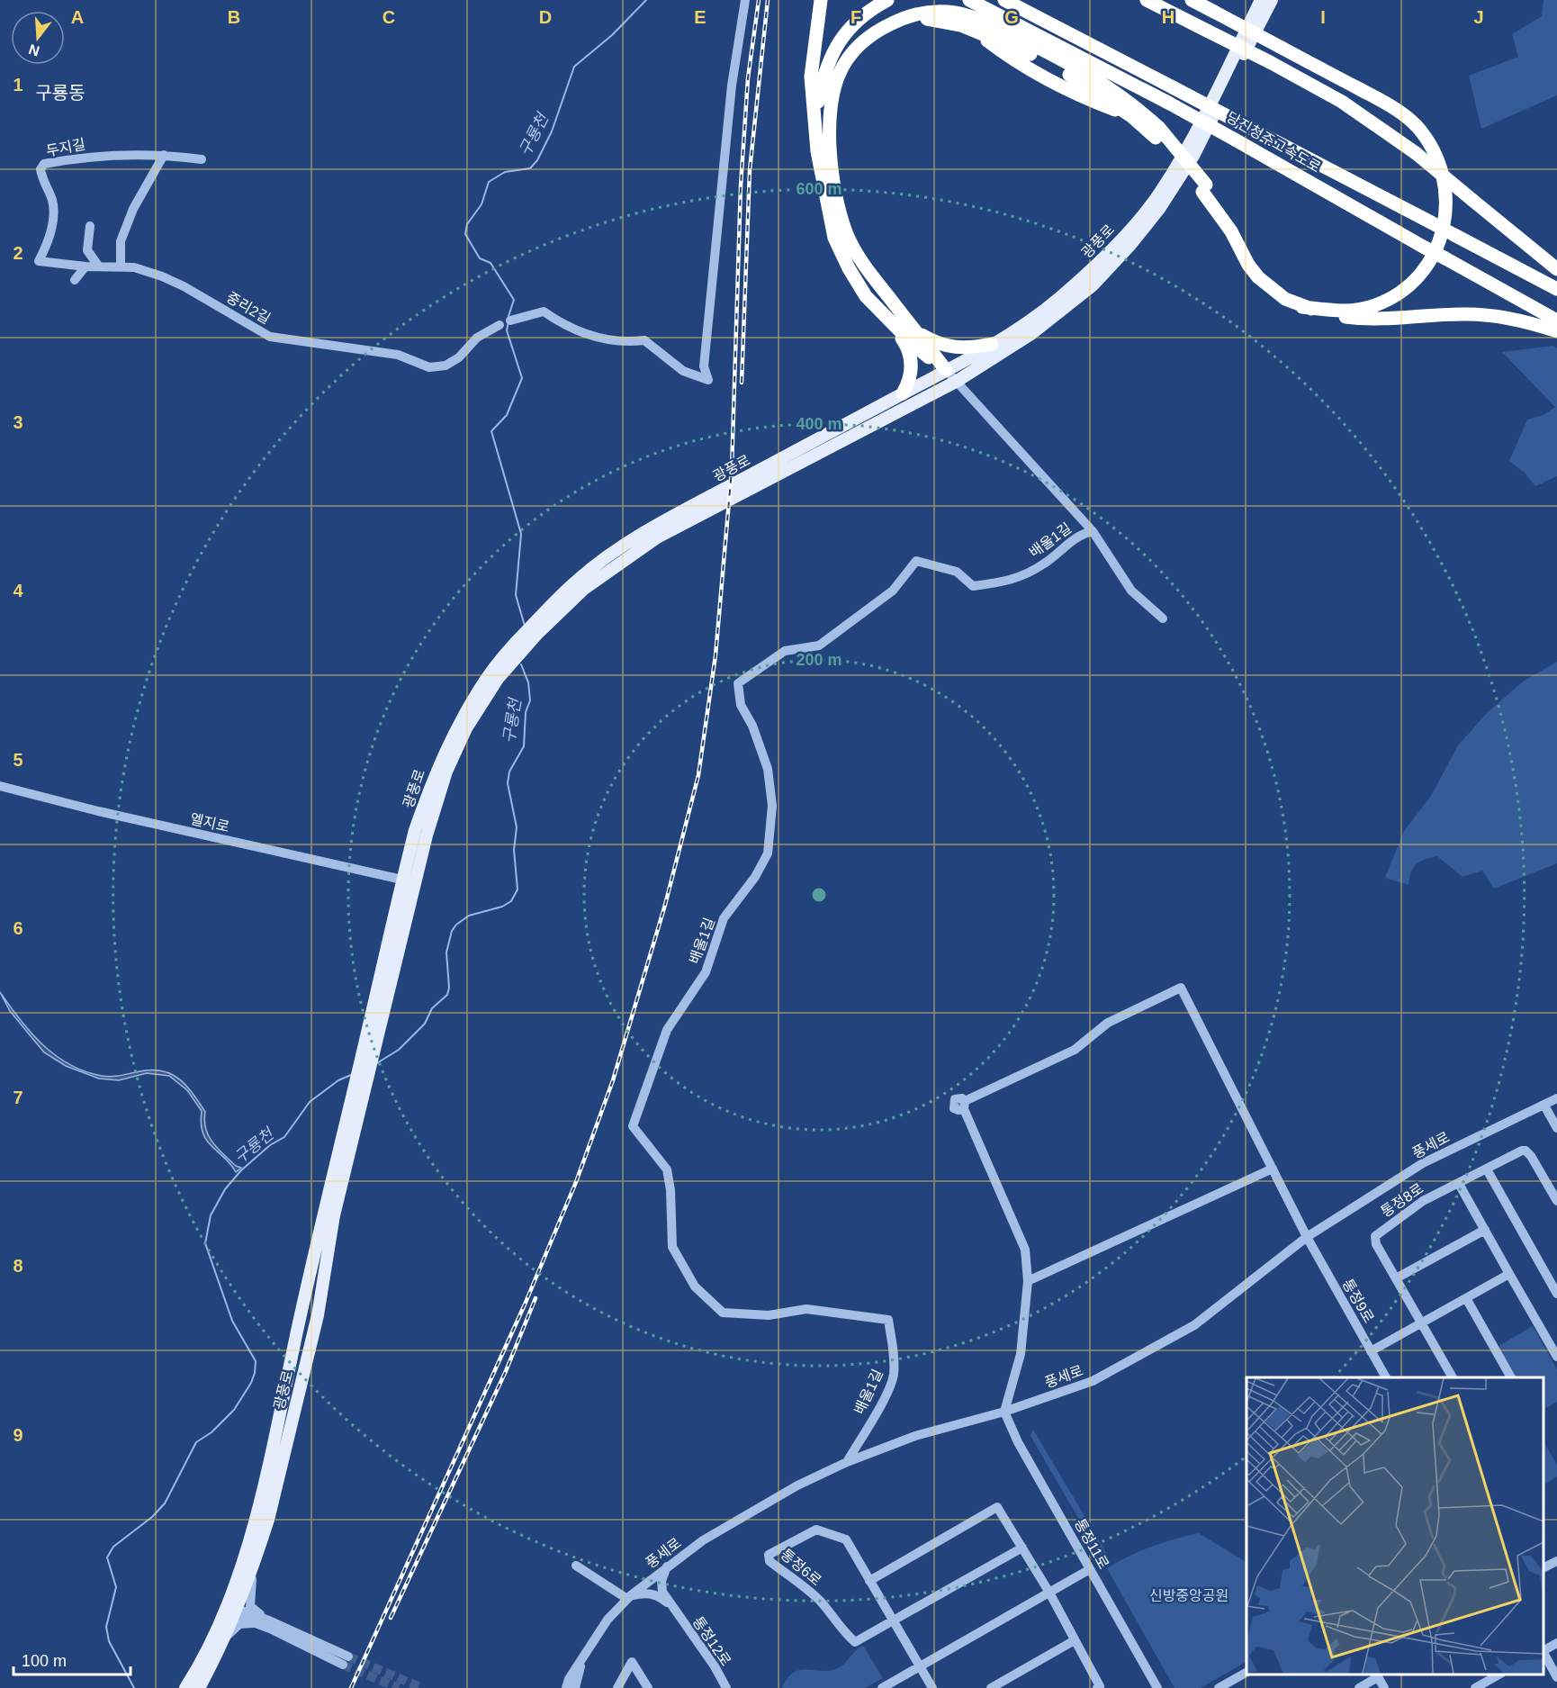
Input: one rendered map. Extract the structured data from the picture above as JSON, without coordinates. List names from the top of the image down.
{
  "streets": {
    "highway": ["당진청주고속도로"],
    "main road": ["광풍로"],
    "street": [
      "두지길",
      "중리2길",
      "배울1길",
      "엘지로",
      "풍세로",
      "통정8로",
      "통정9로",
      "통정11로",
      "통정6로",
      "통정12로"
    ]
  },
  "crossings": [
    ["두지길", "중리2길"],
    ["광풍로", "배울1길"],
    ["광풍로", "엘지로"],
    ["배울1길", "풍세로"],
    ["풍세로", "통정9로"],
    ["풍세로", "통정11로"]
  ],
  "districts": ["구룡동"],
  "water": ["구룡천"],
  "parks": ["신방중앙공원"],
  "scale_bar": "100 m",
  "north": "bottom",
  "grid": {
    "columns": [
      "A",
      "B",
      "C",
      "D",
      "E",
      "F",
      "G",
      "H",
      "I",
      "J"
    ],
    "rows": [
      "1",
      "2",
      "3",
      "4",
      "5",
      "6",
      "7",
      "8",
      "9"
    ]
  },
  "rings": ["600 m", "400 m", "200 m"]
}
